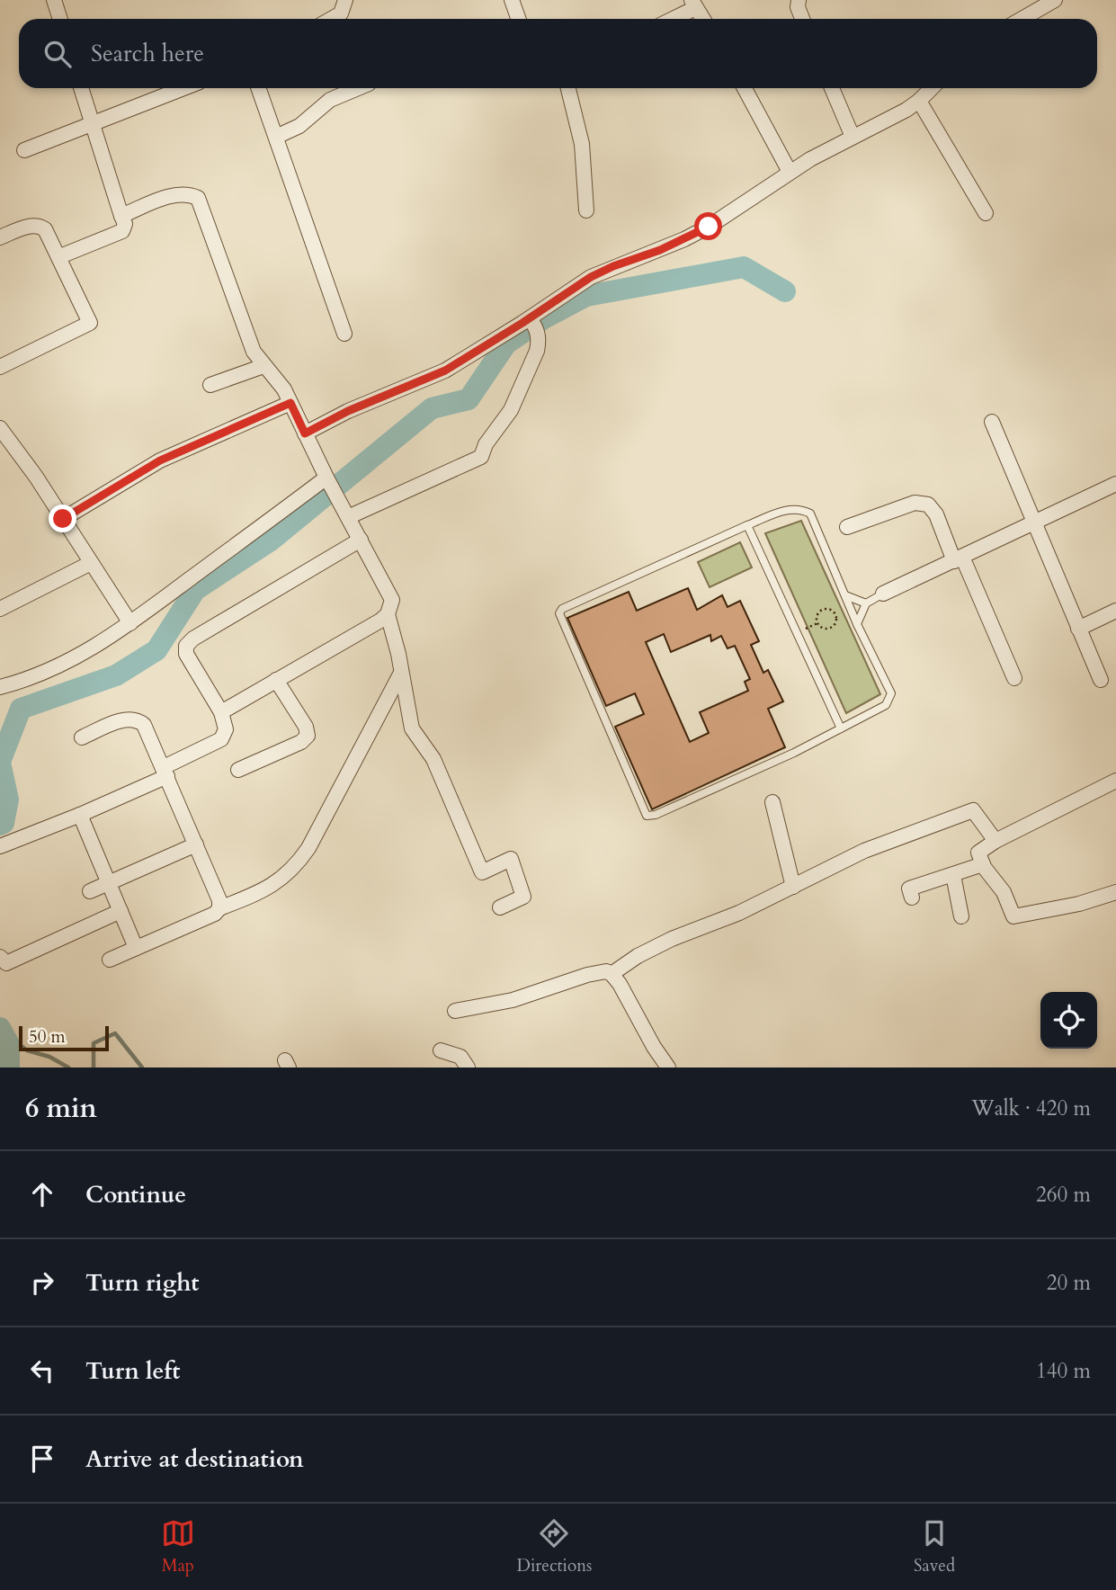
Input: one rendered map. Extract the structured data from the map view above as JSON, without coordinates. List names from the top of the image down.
{
  "scale_bar": "50 m",
  "page": {
    "search": "Search here",
    "scale": "50 m",
    "heading": ["6 min", "Walk · 420 m"],
    "list": [
      ["Continue", "260 m"],
      ["Turn right", "20 m"],
      ["Turn left", "140 m"],
      "Arrive at destination"
    ],
    "nav": ["Map", "Directions", "Saved"]
  }
}
